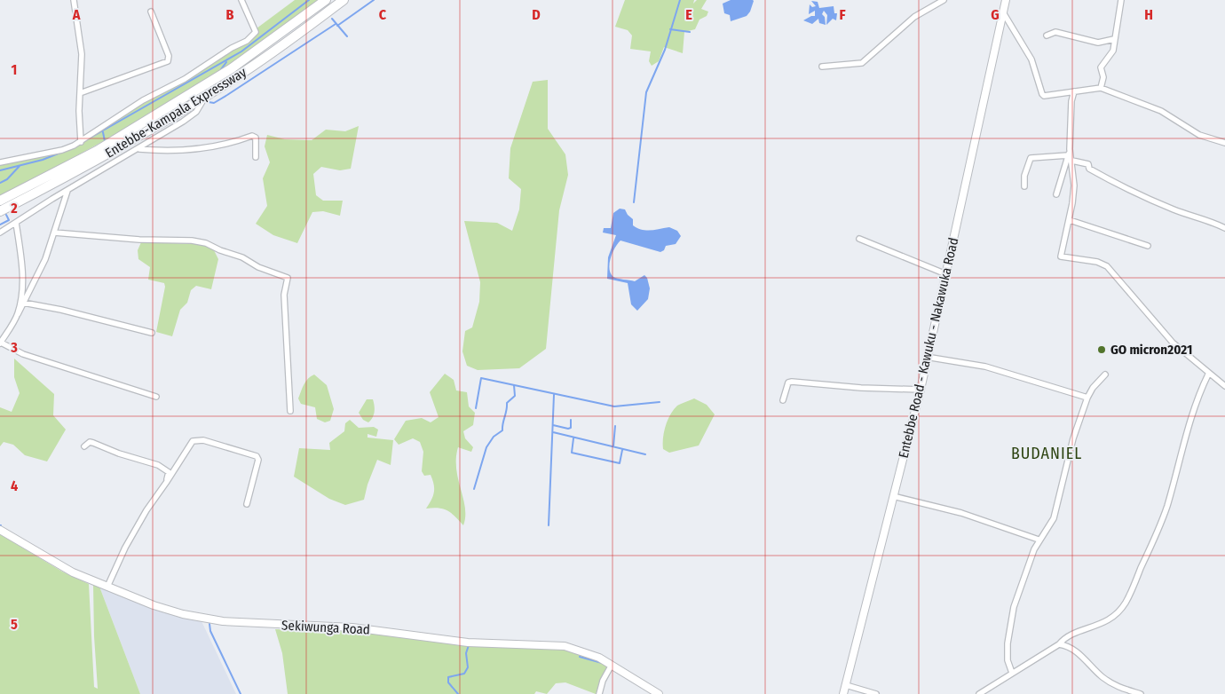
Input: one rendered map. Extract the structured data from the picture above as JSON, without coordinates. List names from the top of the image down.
{
  "streets": {
    "highway": ["Entebbe-Kampala Expressway"],
    "main road": ["Entebbe Road - Kawuku - Nakawuka Road", "Sekiwunga Road"]
  },
  "districts": ["BUDANIEL"],
  "places": ["GO micron2021"],
  "grid": {
    "columns": [
      "A",
      "B",
      "C",
      "D",
      "E",
      "F",
      "G",
      "H"
    ],
    "rows": [
      "1",
      "2",
      "3",
      "4",
      "5"
    ]
  }
}
